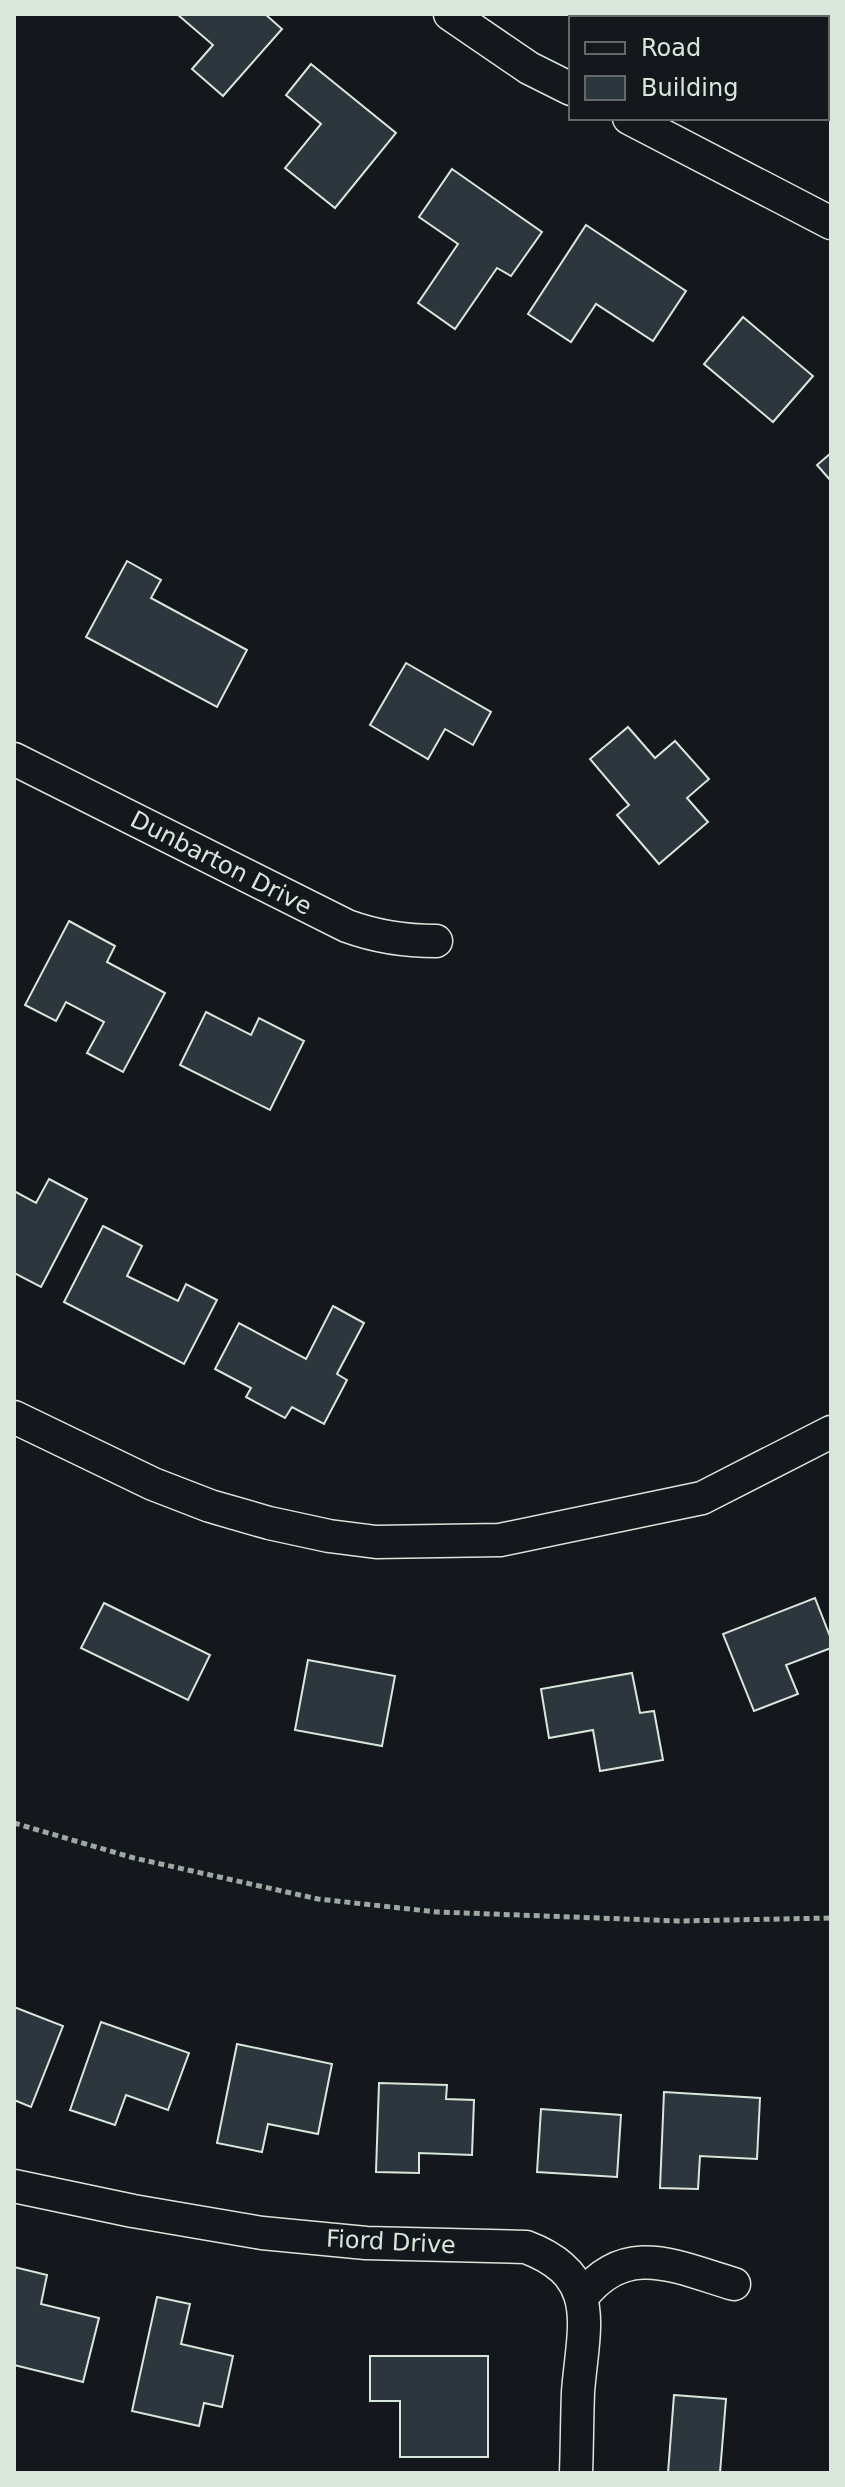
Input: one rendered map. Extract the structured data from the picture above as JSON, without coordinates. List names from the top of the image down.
{
  "streets": {
    "street": ["Dunbarton Drive", "Fiord Drive"]
  },
  "legend": ["Road", "Building"]
}
